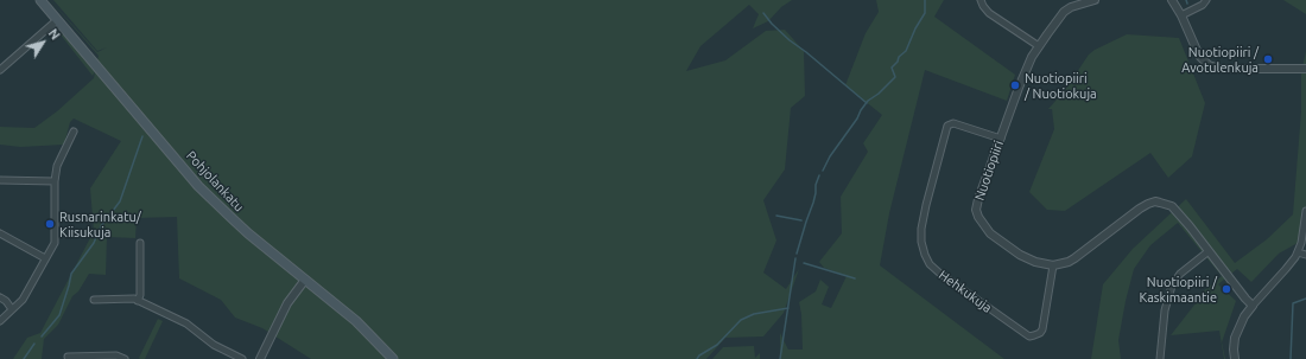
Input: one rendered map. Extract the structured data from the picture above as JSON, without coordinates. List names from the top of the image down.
{
  "streets": {
    "main road": ["Pohjolankatu"],
    "street": ["Nuotiopiiri", "Hehkukuja"]
  },
  "crossings": [
    ["Nuotiopiiri", "Hehkukuja"]
  ],
  "places": [
    "Nuotiopiiri / Avotulenkuja",
    "Nuotiopiiri / Nuotiokuja",
    "Rusnarinkatu/ Kiisukuja",
    "Nuotiopiiri / Kaskimaantie"
  ],
  "north": "top right"
}
